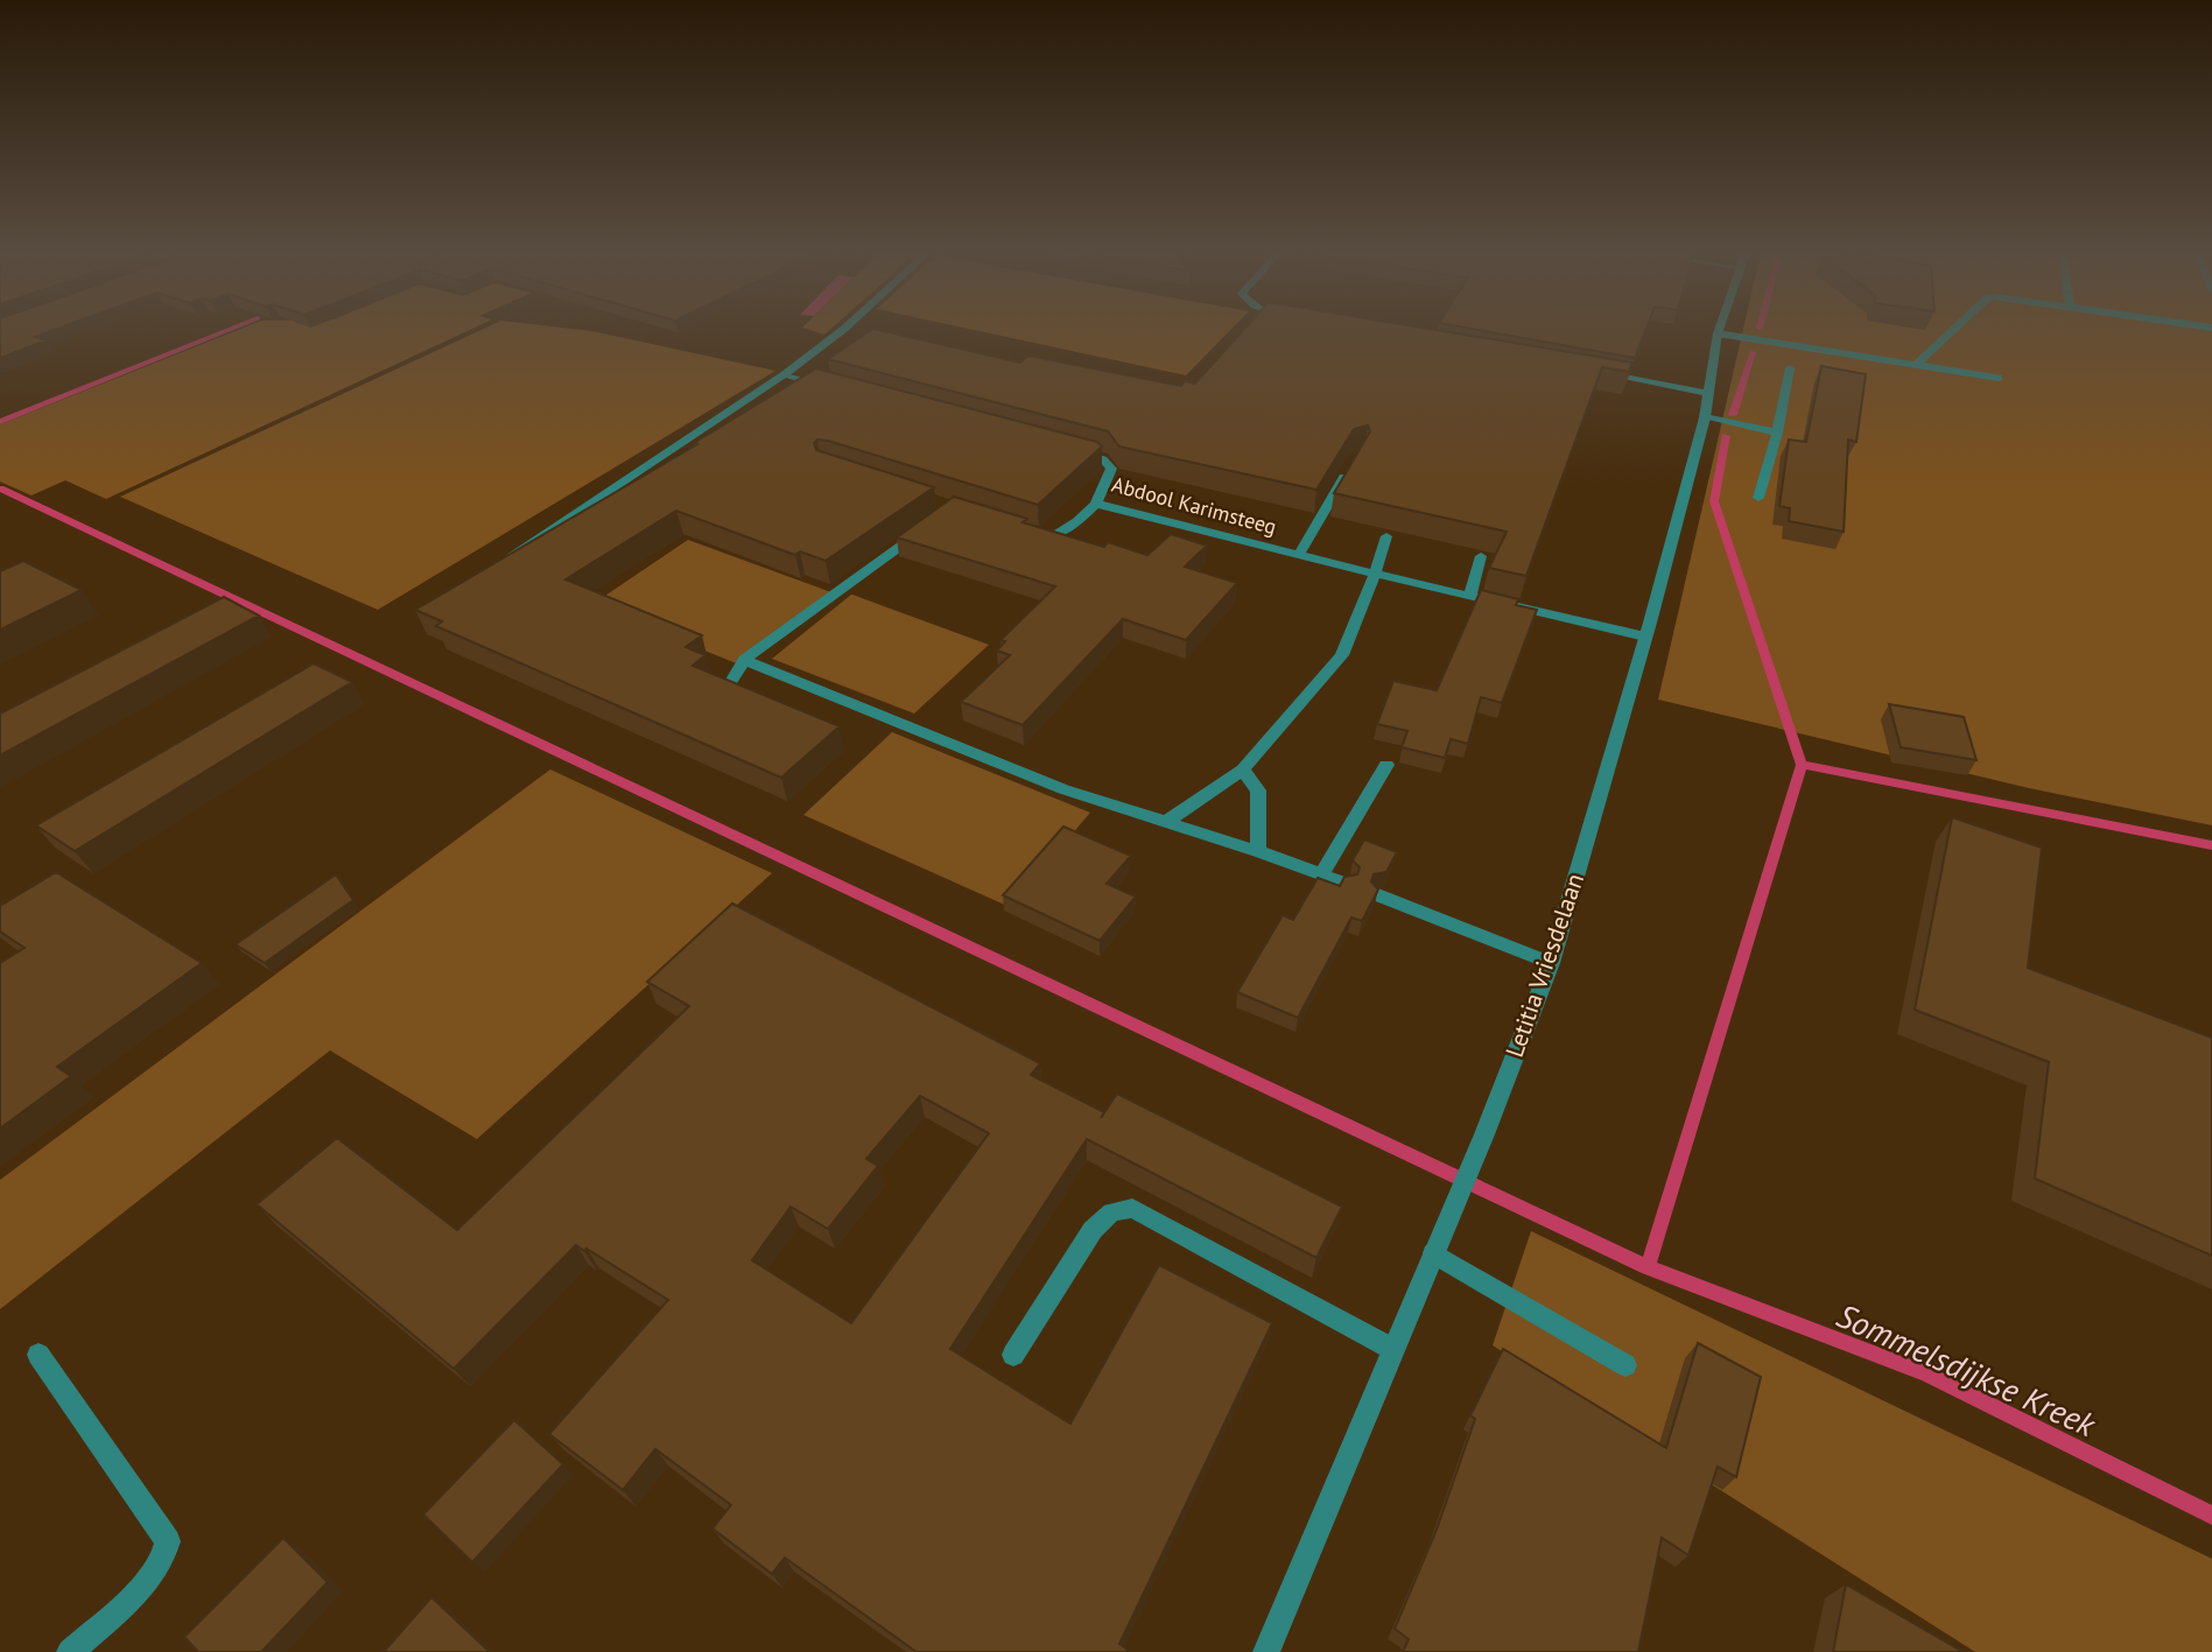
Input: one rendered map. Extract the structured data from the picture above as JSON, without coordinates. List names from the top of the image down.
{
  "streets": {
    "street": ["Abdool Karimsteeg", "Letitia Vriesdelaan"]
  },
  "crossings": [
    ["Abdool Karimsteeg", "Letitia Vriesdelaan"]
  ],
  "water": ["Sommelsdijkse Kreek"]
}
